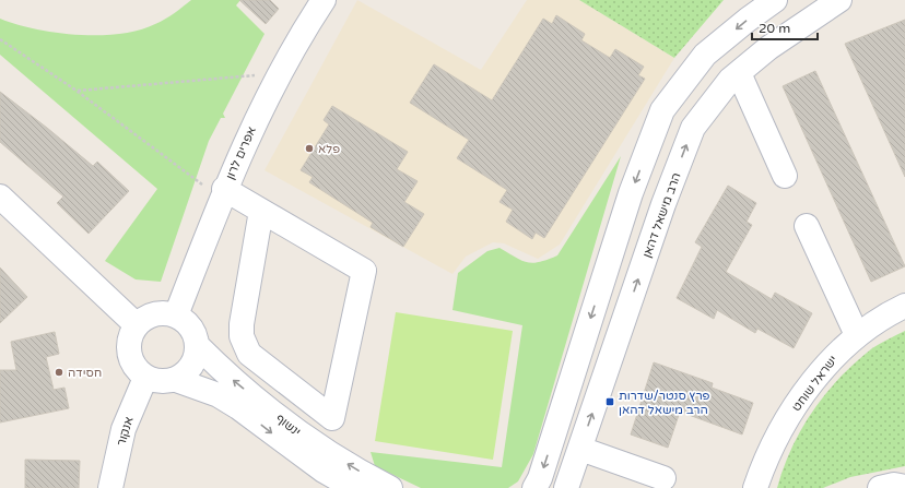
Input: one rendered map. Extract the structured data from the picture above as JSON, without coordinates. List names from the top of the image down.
{
  "streets": {
    "street": [
      "אפרים לרון",
      "הרב מישאל דהאן",
      "ישראל שוחט",
      "ינשוף",
      "אנקור"
    ]
  },
  "crossings": [
    ["אפרים לרון", "ינשוף"],
    ["אפרים לרון", "אנקור"],
    ["ינשוף", "אנקור"]
  ],
  "places": {
    "other": ["פלא", "חסידה"],
    "transit": ["פרץ סנטר/שדרות הרב מישאל דהאן"]
  },
  "scale_bar": "20 m"
}
